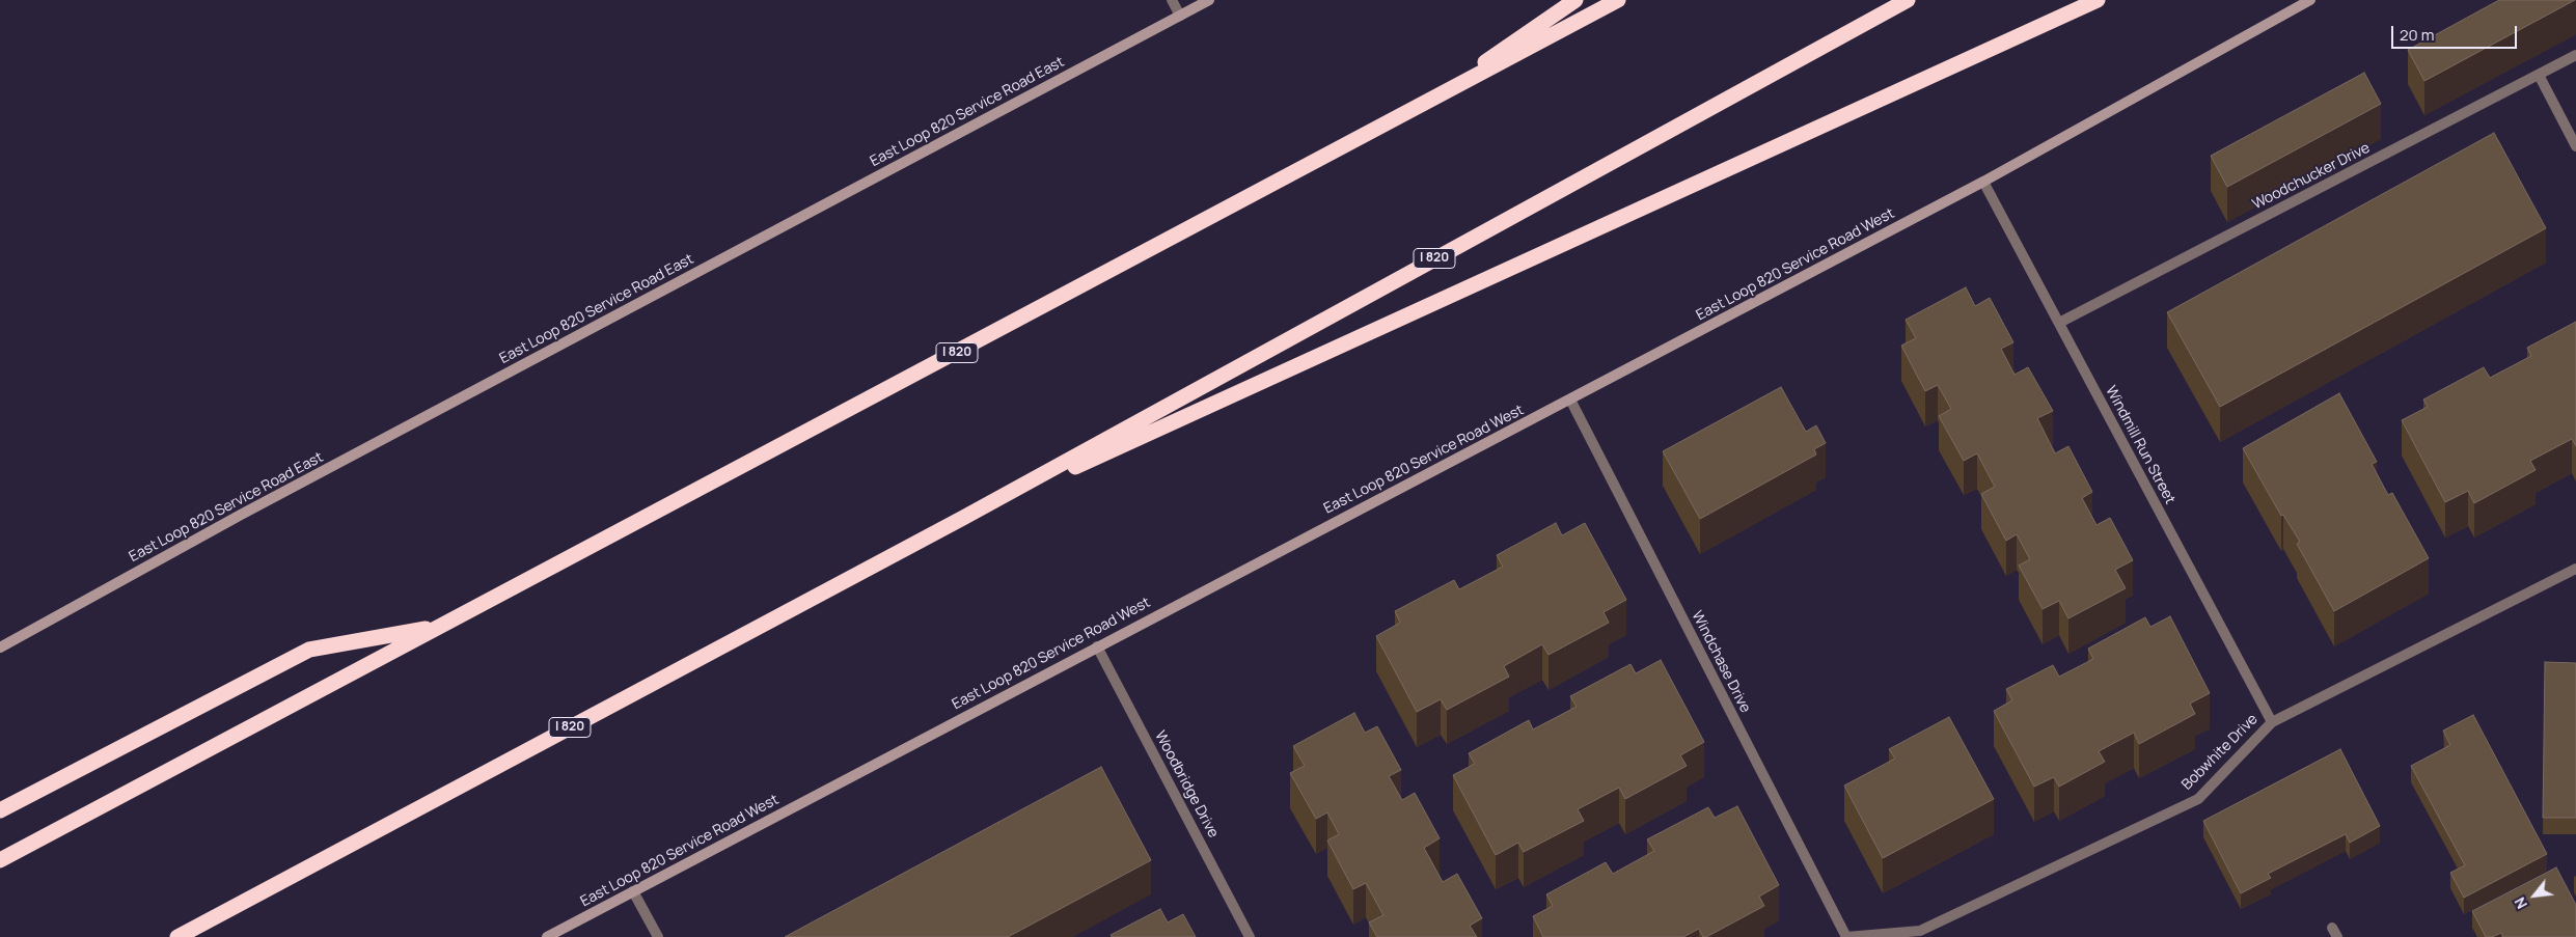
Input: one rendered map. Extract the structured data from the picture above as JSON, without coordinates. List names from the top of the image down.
{
  "streets": {
    "highway": ["I 820"],
    "main road": ["East Loop 820 Service Road East", "East Loop 820 Service Road West"],
    "street": [
      "Woodchucker Drive",
      "Windmill Run Street",
      "Windchase Drive",
      "Bobwhite Drive",
      "Woodbridge Drive"
    ]
  },
  "crossings": [
    ["Woodchucker Drive", "Windmill Run Street"],
    ["East Loop 820 Service Road West", "Windmill Run Street"],
    ["East Loop 820 Service Road West", "Windchase Drive"],
    ["East Loop 820 Service Road West", "Woodbridge Drive"],
    ["Windmill Run Street", "Bobwhite Drive"],
    ["Windchase Drive", "Bobwhite Drive"]
  ],
  "scale_bar": "20 m",
  "north": "bottom left"
}
